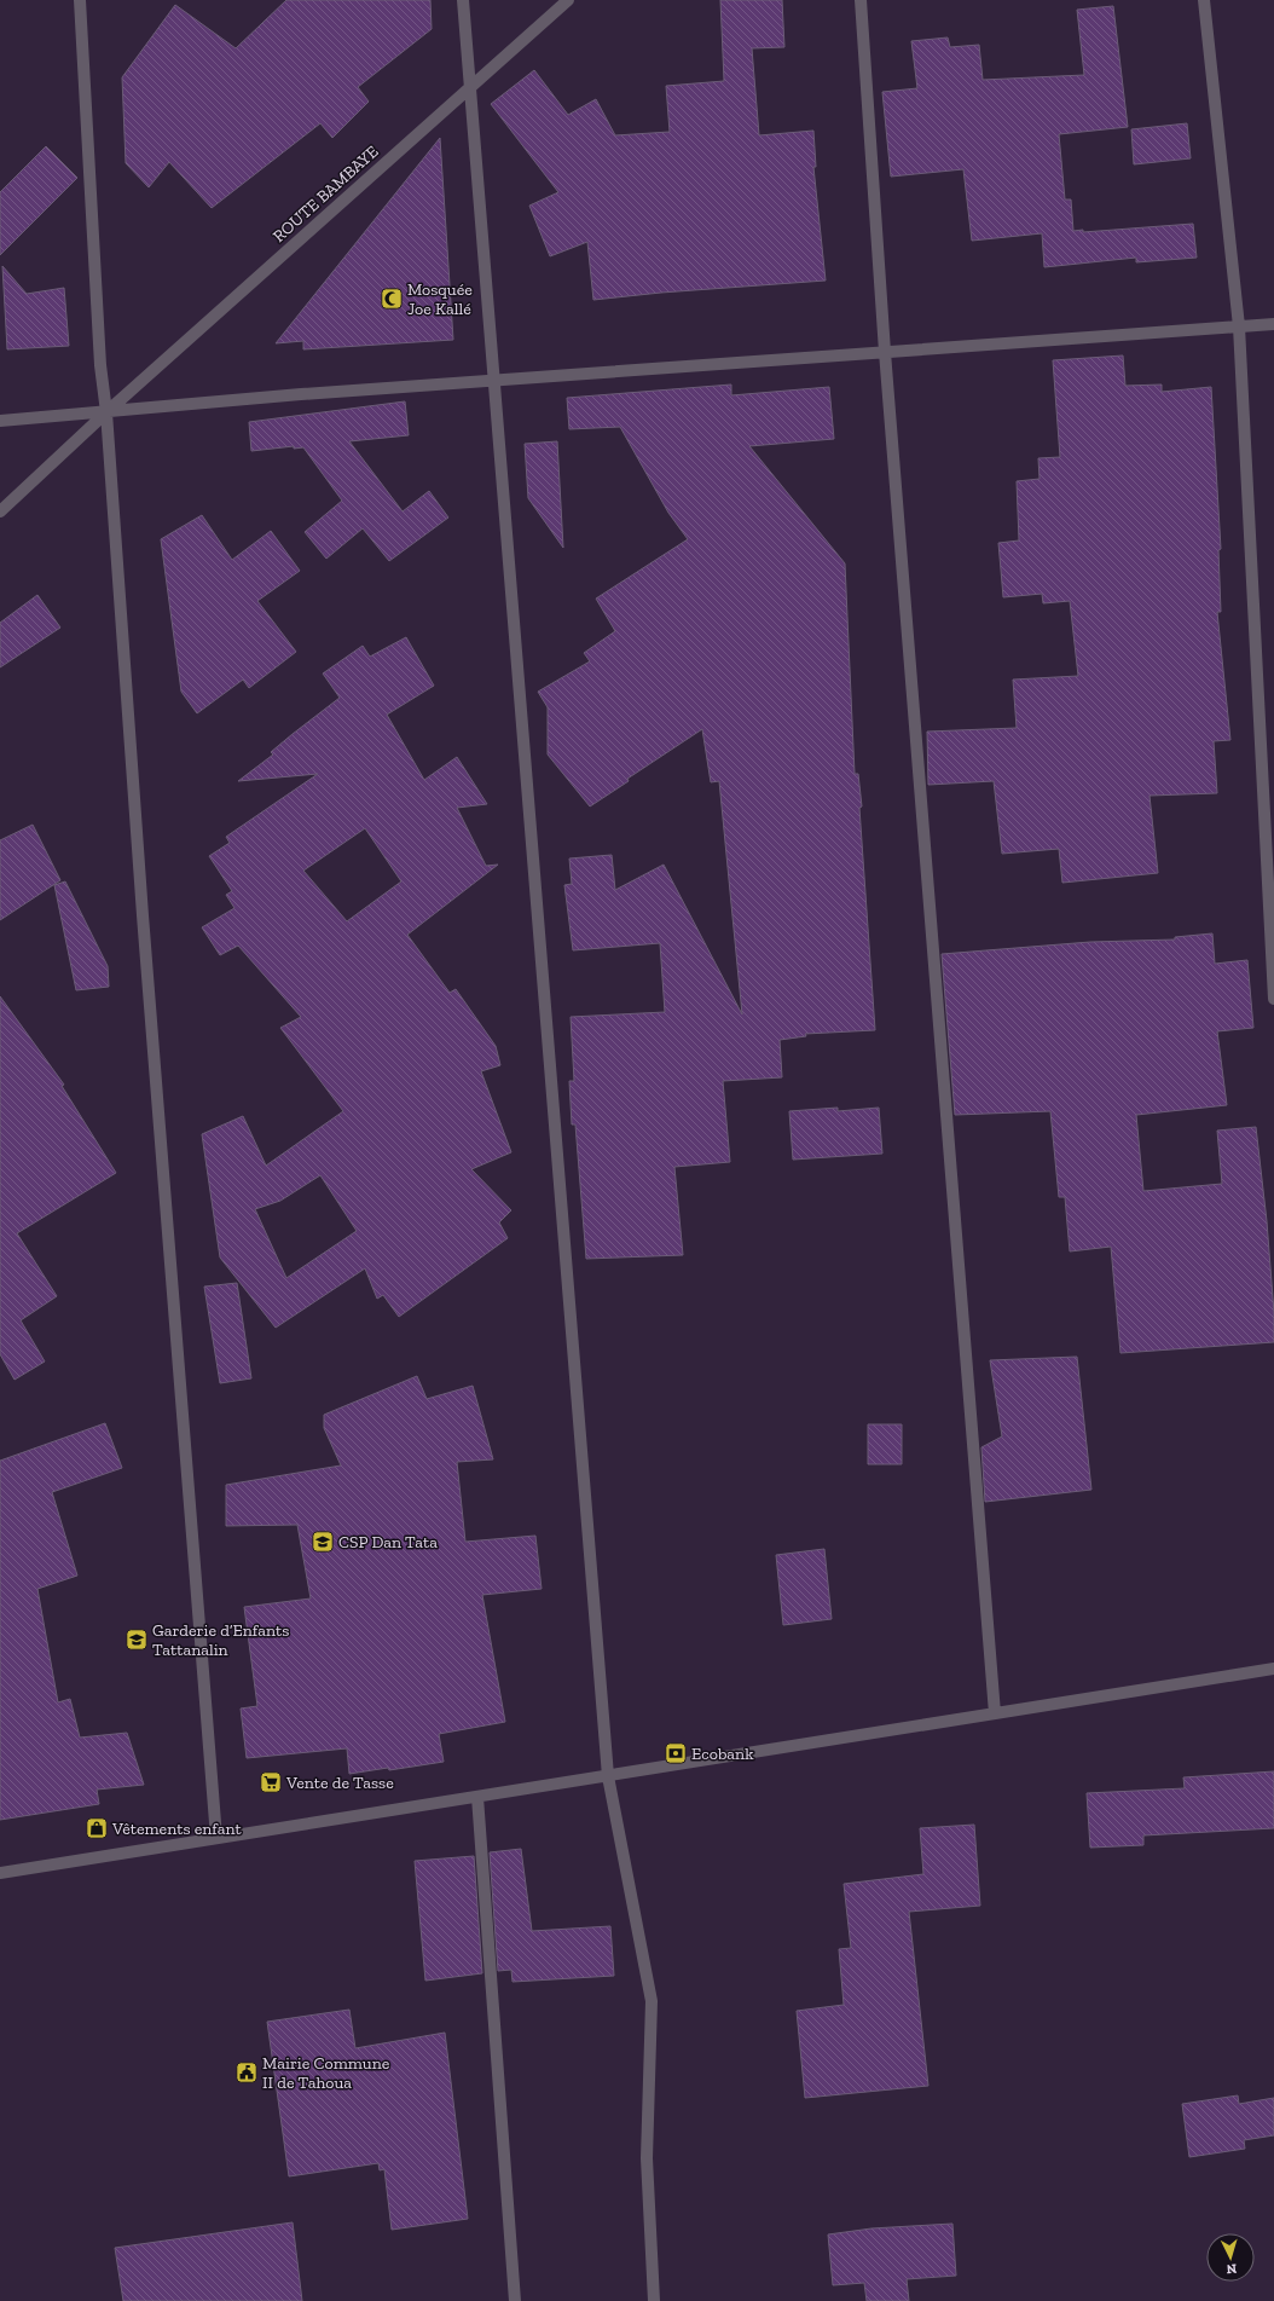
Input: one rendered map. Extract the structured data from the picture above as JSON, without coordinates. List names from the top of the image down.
{
  "streets": {
    "street": ["ROUTE BAMBAYE"]
  },
  "places": {
    "mosque": ["Mosquée Joe Kallé"],
    "school or university": ["CSP Dan Tata", "Garderie d’Enfants Tattanalin"],
    "bank": ["Ecobank"],
    "supermarket": ["Vente de Tasse"],
    "shop": ["Vêtements enfant"],
    "public building": ["Mairie Commune II de Tahoua"]
  },
  "north": "bottom"
}
